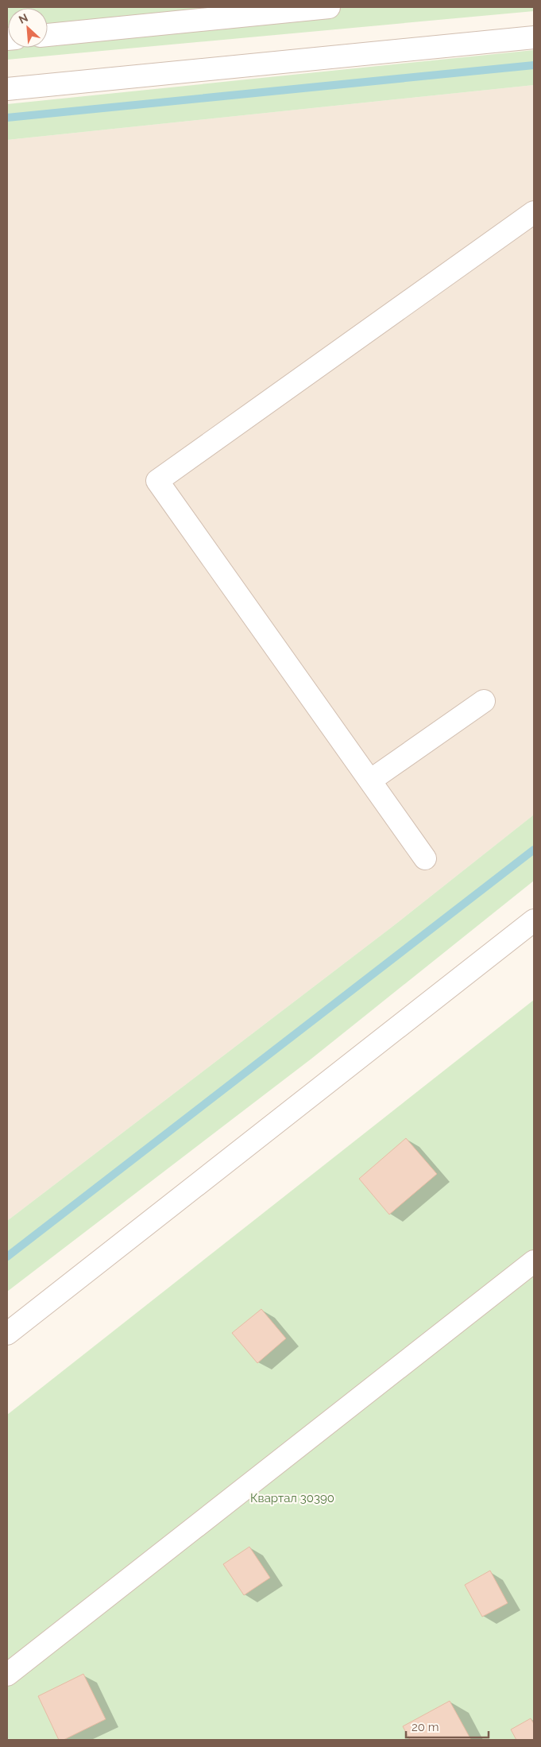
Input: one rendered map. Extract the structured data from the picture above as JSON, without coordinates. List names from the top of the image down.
{
  "parks": ["Квартал 30390"],
  "scale_bar": "20 m",
  "north": "top left"
}
